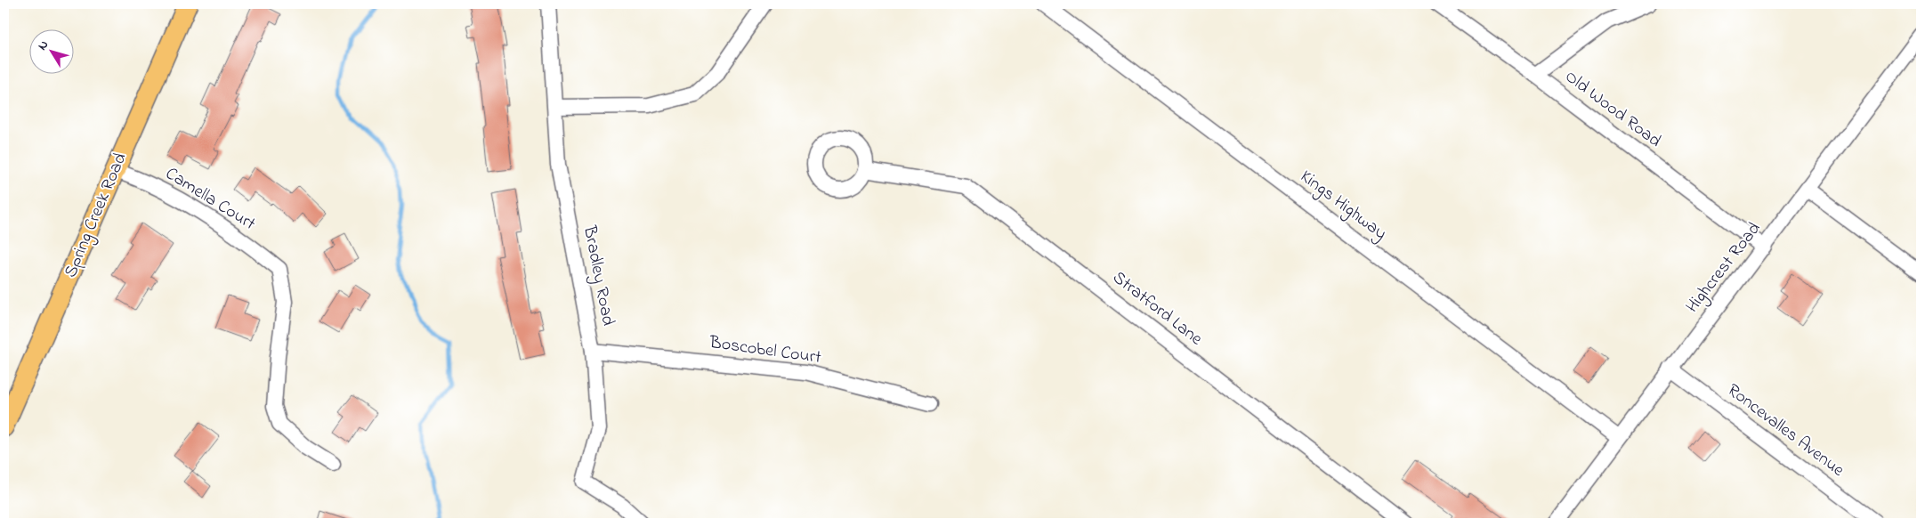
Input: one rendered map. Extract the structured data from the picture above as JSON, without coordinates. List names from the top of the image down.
{
  "streets": {
    "main road": ["Spring Creek Road"],
    "street": [
      "Old Wood Road",
      "Camella Court",
      "Kings Highway",
      "Highcrest Road",
      "Bradley Road",
      "Stratford Lane",
      "Boscobel Court",
      "Roncevalles Avenue"
    ]
  },
  "crossings": [
    ["Old Wood Road", "Highcrest Road"],
    ["Camella Court", "Spring Creek Road"],
    ["Kings Highway", "Highcrest Road"],
    ["Highcrest Road", "Roncevalles Avenue"],
    ["Bradley Road", "Boscobel Court"]
  ],
  "north": "top left"
}
